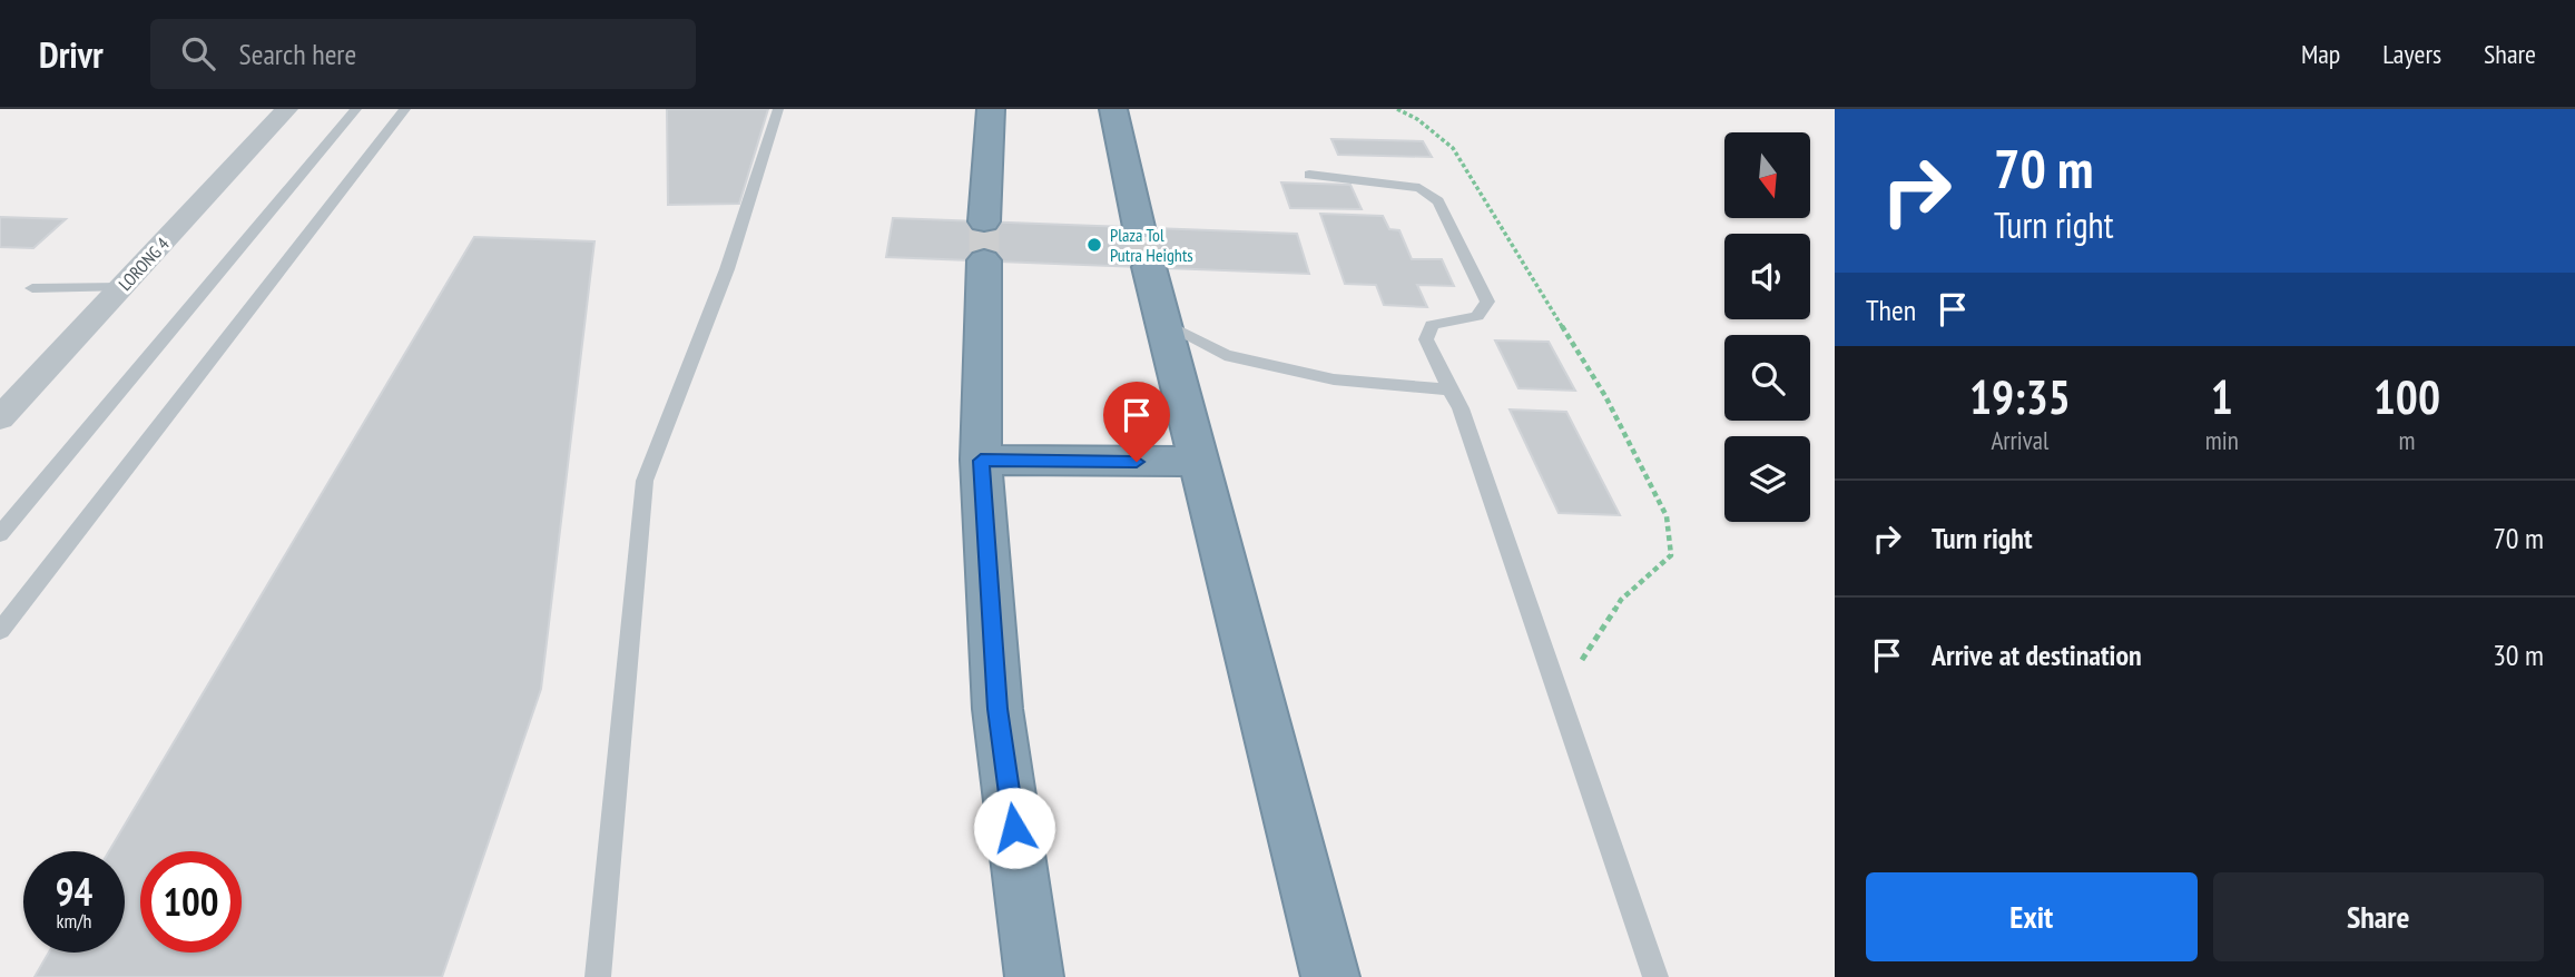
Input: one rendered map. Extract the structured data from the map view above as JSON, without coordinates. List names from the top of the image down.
{
  "streets": {
    "street": ["LORONG 4"]
  },
  "places": ["Plaza Tol Putra Heights"],
  "north": "bottom",
  "page": {
    "header": "Drivr",
    "search": "Search here",
    "nav": ["Map", "Layers", "Share"],
    "turn": ["70 m", "Turn right"],
    "then": "Then",
    "eta": [
      "19:35",
      "Arrival",
      "1",
      "min",
      "100",
      "m"
    ],
    "list": [
      {
        "name": "Turn right",
        "value": "70 m"
      },
      {
        "name": "Arrive at destination",
        "value": "30 m"
      }
    ],
    "speed": "94 km/h",
    "limit": "100",
    "buttons": ["Exit", "Share"]
  }
}
